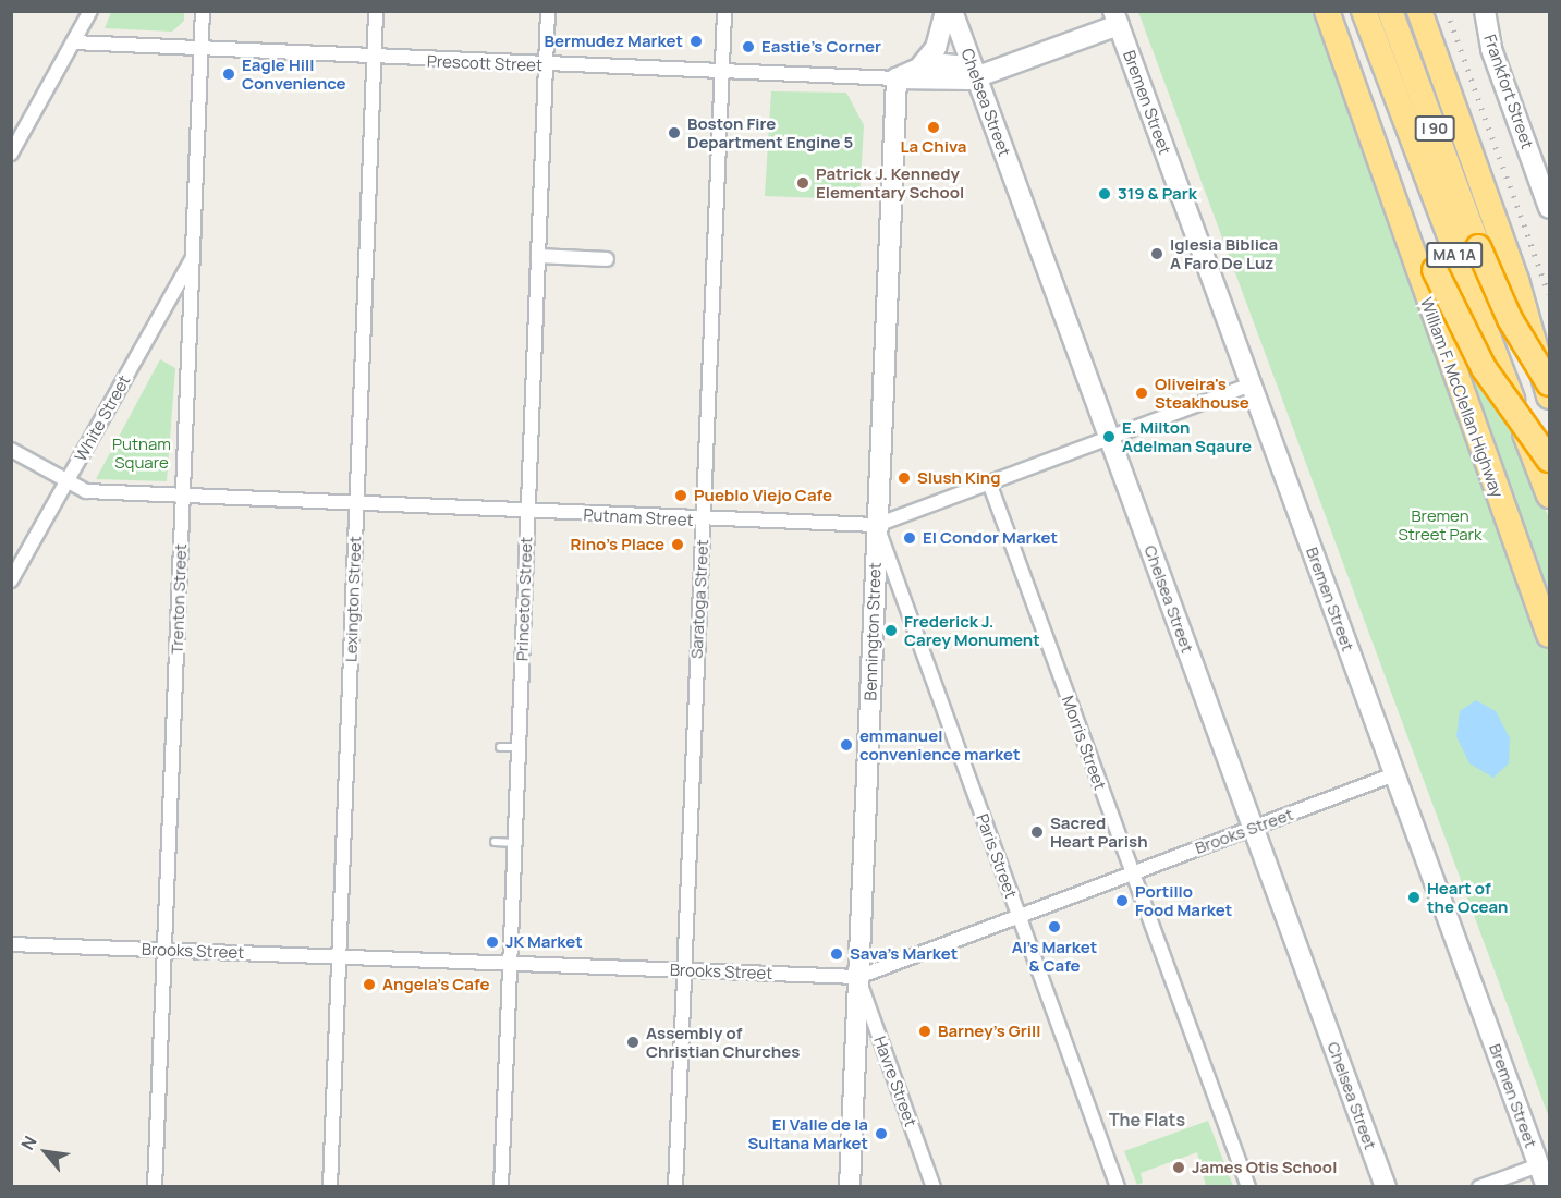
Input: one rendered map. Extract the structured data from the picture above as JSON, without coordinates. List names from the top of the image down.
{
  "streets": {
    "highway": ["I 90", "MA 1A", "William F. McClellan Highway"],
    "main road": [
      "Prescott Street",
      "Frankfort Street",
      "Chelsea Street",
      "Bremen Street",
      "Bennington Street"
    ],
    "street": [
      "White Street",
      "Putnam Street",
      "Trenton Street",
      "Lexington Street",
      "Princeton Street",
      "Saratoga Street",
      "Morris Street",
      "Brooks Street",
      "Paris Street",
      "Havre Street"
    ]
  },
  "crossings": [
    ["Prescott Street", "Chelsea Street"],
    ["Prescott Street", "Bremen Street"],
    ["Prescott Street", "Trenton Street"],
    ["Prescott Street", "Lexington Street"],
    ["Prescott Street", "Princeton Street"],
    ["Prescott Street", "Saratoga Street"],
    ["Prescott Street", "Bennington Street"],
    ["Chelsea Street", "Putnam Street"],
    ["Chelsea Street", "Brooks Street"],
    ["Bremen Street", "Putnam Street"],
    ["Bremen Street", "Brooks Street"],
    ["White Street", "Putnam Street"],
    ["White Street", "Trenton Street"],
    ["Putnam Street", "Trenton Street"],
    ["Putnam Street", "Lexington Street"],
    ["Putnam Street", "Princeton Street"],
    ["Putnam Street", "Saratoga Street"],
    ["Putnam Street", "Bennington Street"],
    ["Putnam Street", "Morris Street"],
    ["Putnam Street", "Paris Street"],
    ["Trenton Street", "Brooks Street"],
    ["Lexington Street", "Brooks Street"],
    ["Princeton Street", "Brooks Street"],
    ["Saratoga Street", "Brooks Street"],
    ["Bennington Street", "Brooks Street"],
    ["Bennington Street", "Paris Street"],
    ["Bennington Street", "Havre Street"],
    ["Morris Street", "Brooks Street"],
    ["Brooks Street", "Paris Street"],
    ["Brooks Street", "Havre Street"]
  ],
  "districts": ["The Flats"],
  "parks": ["Putnam Square", "Bremen Street Park"],
  "places": [
    "Bermudez Market",
    "Eastie's Corner",
    "Eagle Hill Convenience",
    "La Chiva",
    "Boston Fire Department Engine 5",
    "Patrick J. Kennedy Elementary School",
    "319 & Park",
    "Iglesia Biblica A Faro De Luz",
    "Oliveira's Steakhouse",
    "E. Milton Adelman Sqaure",
    "Slush King",
    "Pueblo Viejo Cafe",
    "El Condor Market",
    "Rino's Place",
    "Frederick J. Carey Monument",
    "emmanuel convenience market",
    "Sacred Heart Parish",
    "Heart of the Ocean",
    "Portillo Food Market",
    "Al's Market & Cafe",
    "JK Market",
    "Sava's Market",
    "Angela's Cafe",
    "Barney's Grill",
    "Assembly of Christian Churches",
    "El Valle de la Sultana Market",
    "James Otis School"
  ],
  "north": "top left"
}
